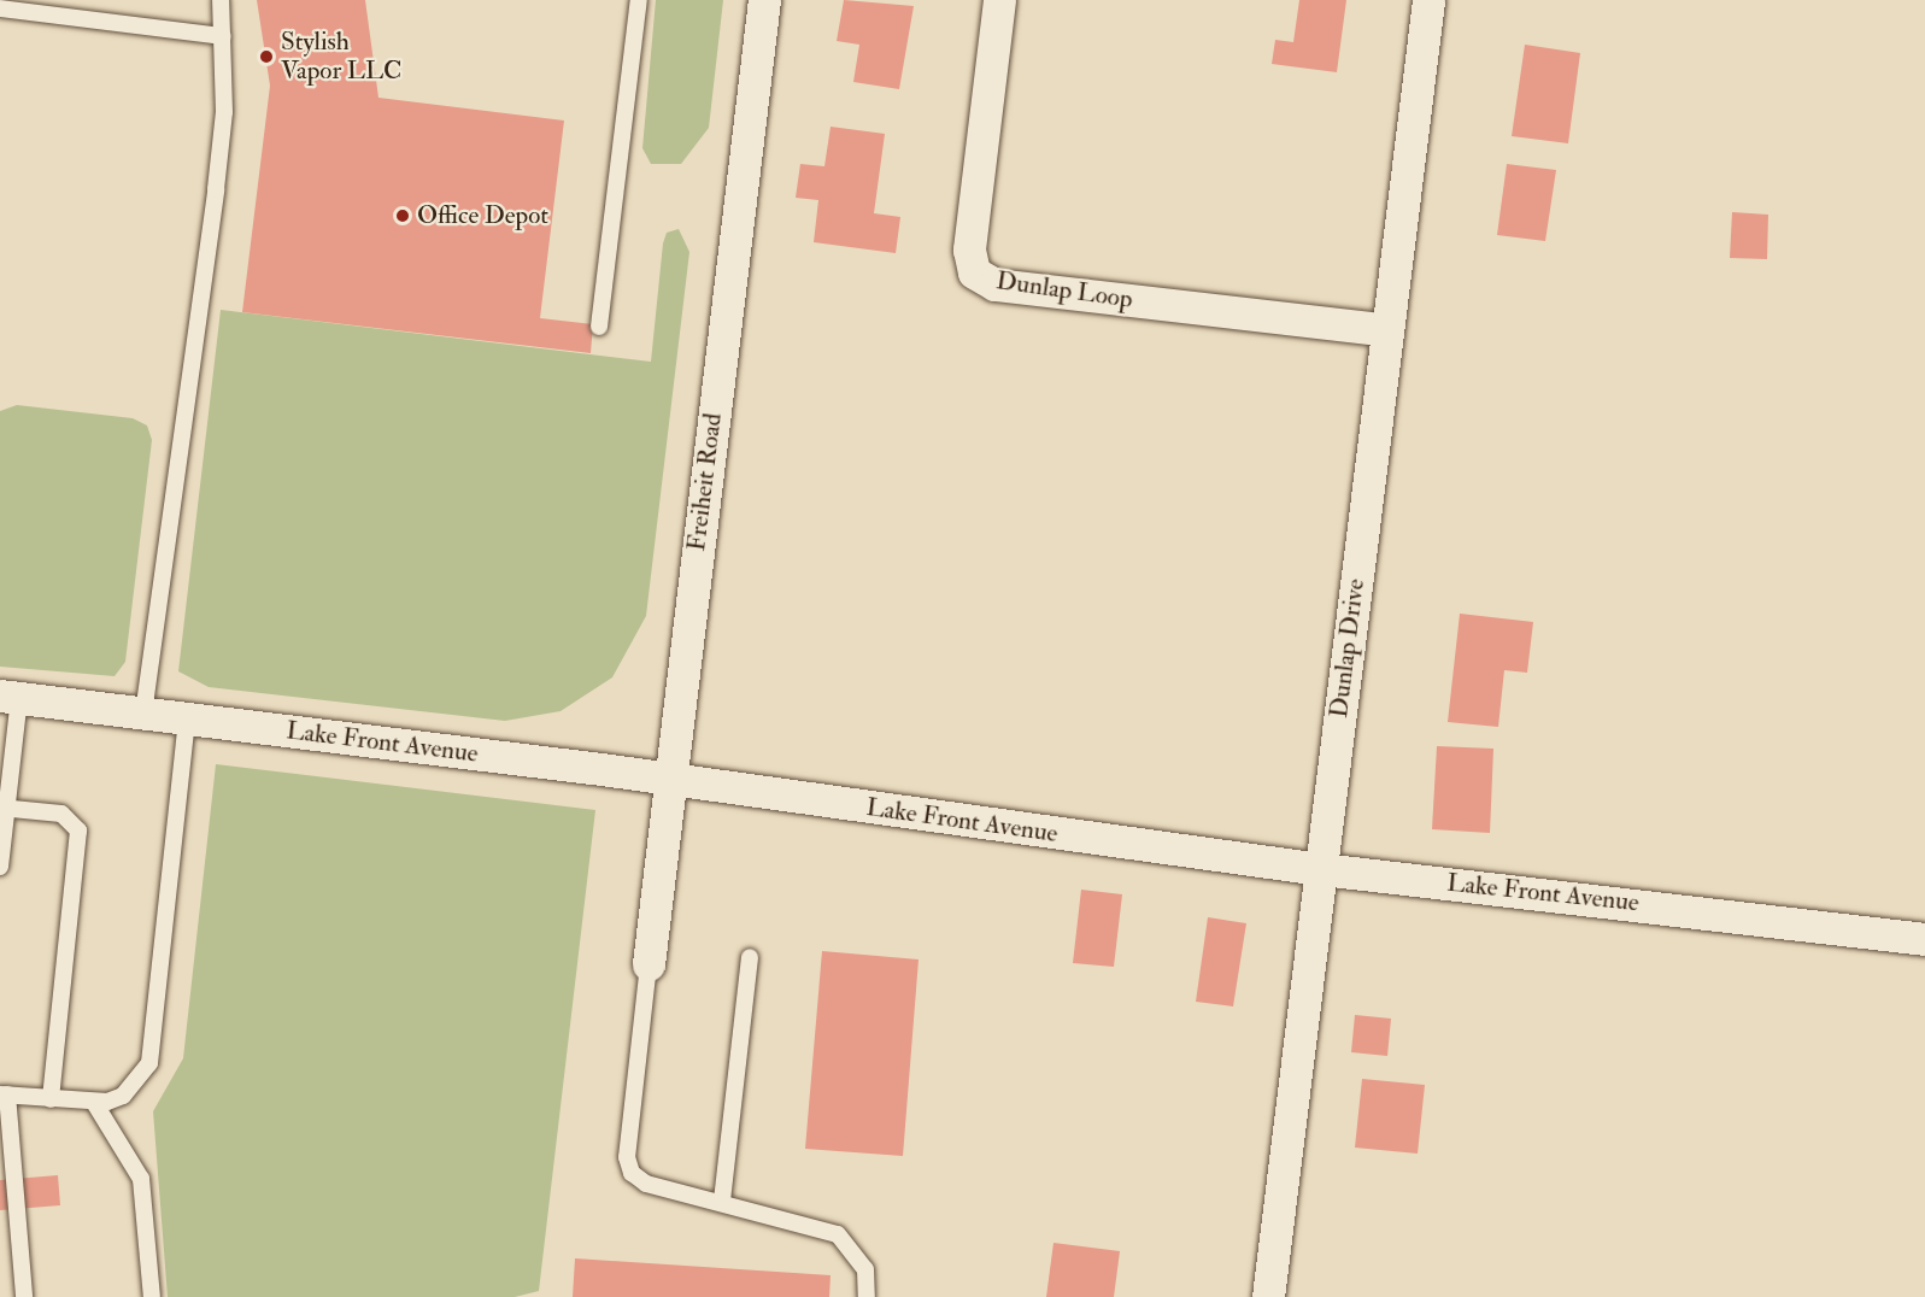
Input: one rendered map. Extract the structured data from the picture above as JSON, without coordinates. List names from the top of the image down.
{
  "streets": {
    "street": [
      "Dunlap Loop",
      "Freiheit Road",
      "Dunlap Drive",
      "Lake Front Avenue"
    ]
  },
  "crossings": [
    ["Dunlap Loop", "Dunlap Drive"],
    ["Freiheit Road", "Lake Front Avenue"],
    ["Dunlap Drive", "Lake Front Avenue"]
  ],
  "places": ["Stylish Vapor LLC", "Office Depot"]
}
